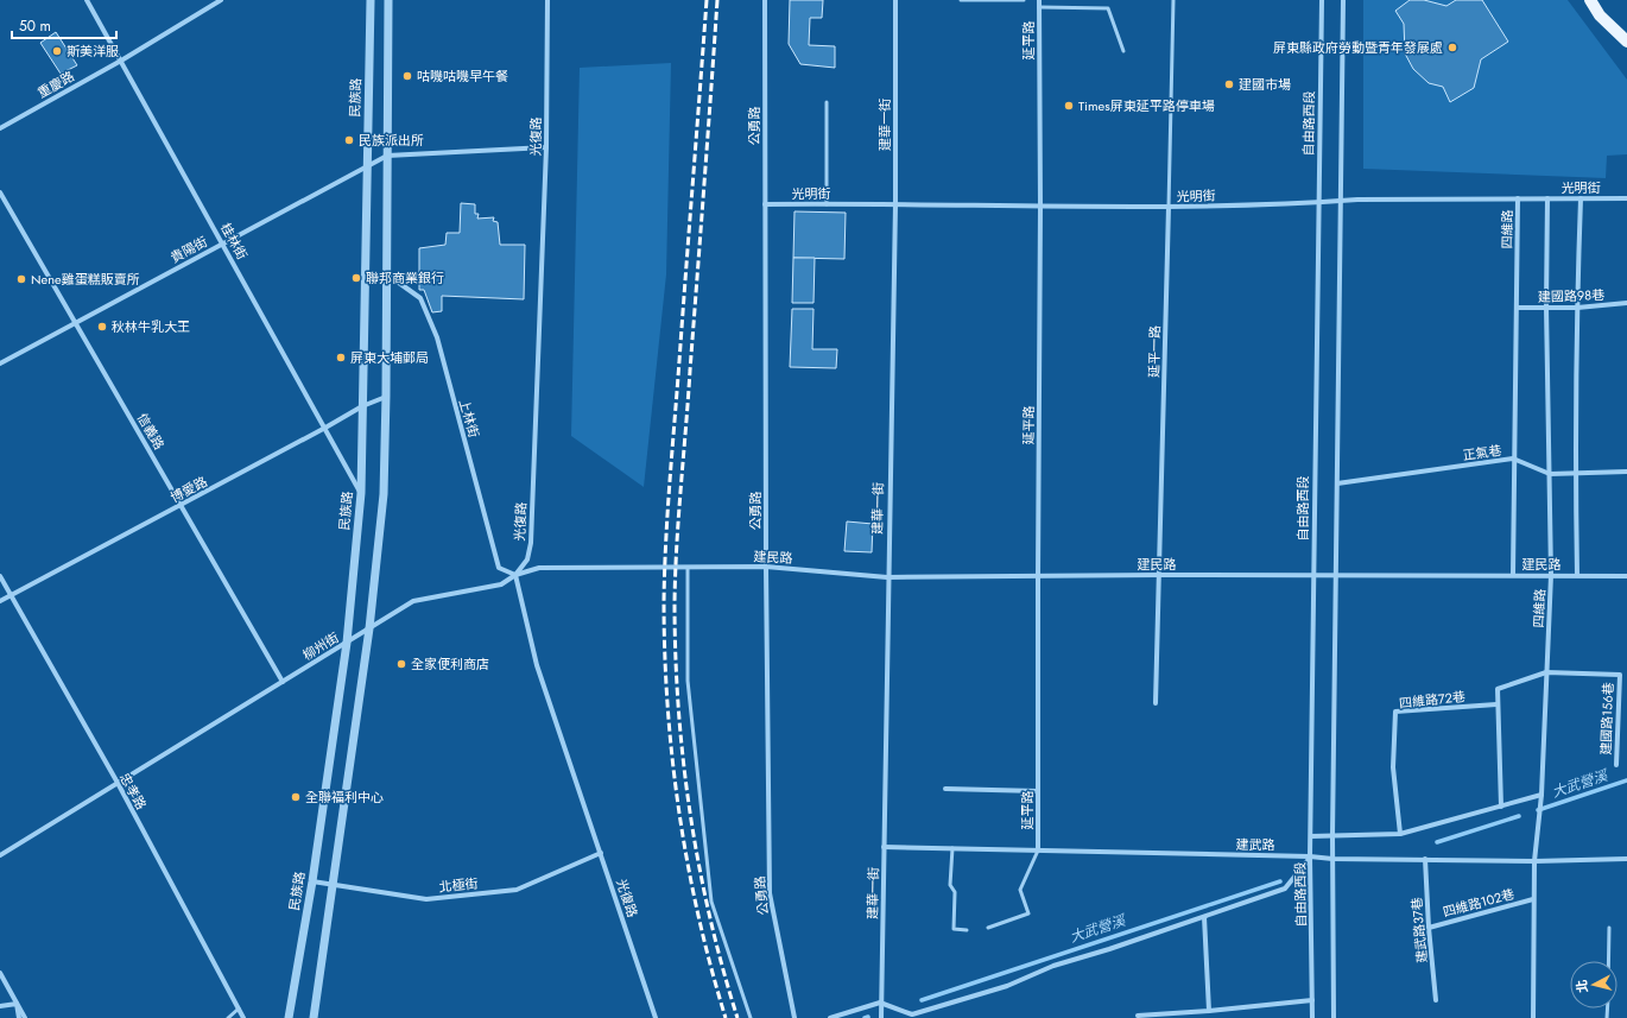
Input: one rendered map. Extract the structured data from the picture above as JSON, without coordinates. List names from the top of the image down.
{
  "streets": {
    "street": [
      "延平路",
      "重慶路",
      "民族路",
      "自由路西段",
      "建華一街",
      "公勇路",
      "光復路",
      "光明街",
      "四維路",
      "桂林街",
      "貴陽街",
      "建國路98巷",
      "延平一路",
      "上林街",
      "信義路",
      "正氣巷",
      "博愛路",
      "建民路",
      "柳州街",
      "四維路72巷",
      "建國路156巷",
      "忠孝路",
      "建武路",
      "北極街",
      "四維路102巷",
      "建武路37巷"
    ]
  },
  "crossings": [
    ["延平路", "光明街"],
    ["延平路", "建民路"],
    ["延平路", "建武路"],
    ["重慶路", "桂林街"],
    ["民族路", "桂林街"],
    ["民族路", "貴陽街"],
    ["民族路", "博愛路"],
    ["民族路", "柳州街"],
    ["民族路", "北極街"],
    ["自由路西段", "光明街"],
    ["自由路西段", "建民路"],
    ["自由路西段", "建武路"],
    ["建華一街", "光明街"],
    ["建華一街", "建民路"],
    ["建華一街", "建武路"],
    ["公勇路", "光明街"],
    ["公勇路", "建民路"],
    ["光復路", "上林街"],
    ["光復路", "柳州街"],
    ["光復路", "北極街"],
    ["光明街", "四維路"],
    ["光明街", "延平一路"],
    ["四維路", "建國路98巷"],
    ["四維路", "正氣巷"],
    ["四維路", "建民路"],
    ["四維路", "建國路156巷"],
    ["四維路", "建武路"],
    ["四維路", "四維路102巷"],
    ["桂林街", "貴陽街"],
    ["桂林街", "博愛路"],
    ["貴陽街", "信義路"],
    ["延平一路", "建民路"],
    ["上林街", "柳州街"],
    ["信義路", "博愛路"],
    ["信義路", "柳州街"],
    ["博愛路", "忠孝路"],
    ["建民路", "柳州街"],
    ["柳州街", "忠孝路"],
    ["建武路", "建武路37巷"],
    ["四維路102巷", "建武路37巷"]
  ],
  "water": ["大武營溪"],
  "places": [
    "屏東縣政府勞動暨青年發展處",
    "斯美洋服",
    "咕嘰咕嘰早午餐",
    "建國市場",
    "Times屏東延平路停車場",
    "民族派出所",
    "聯邦商業銀行",
    "Nene雞蛋糕販賣所",
    "秋林牛乳大王",
    "屏東大埔郵局",
    "全家便利商店",
    "全聯福利中心"
  ],
  "scale_bar": "50 m",
  "north": "left"
}
